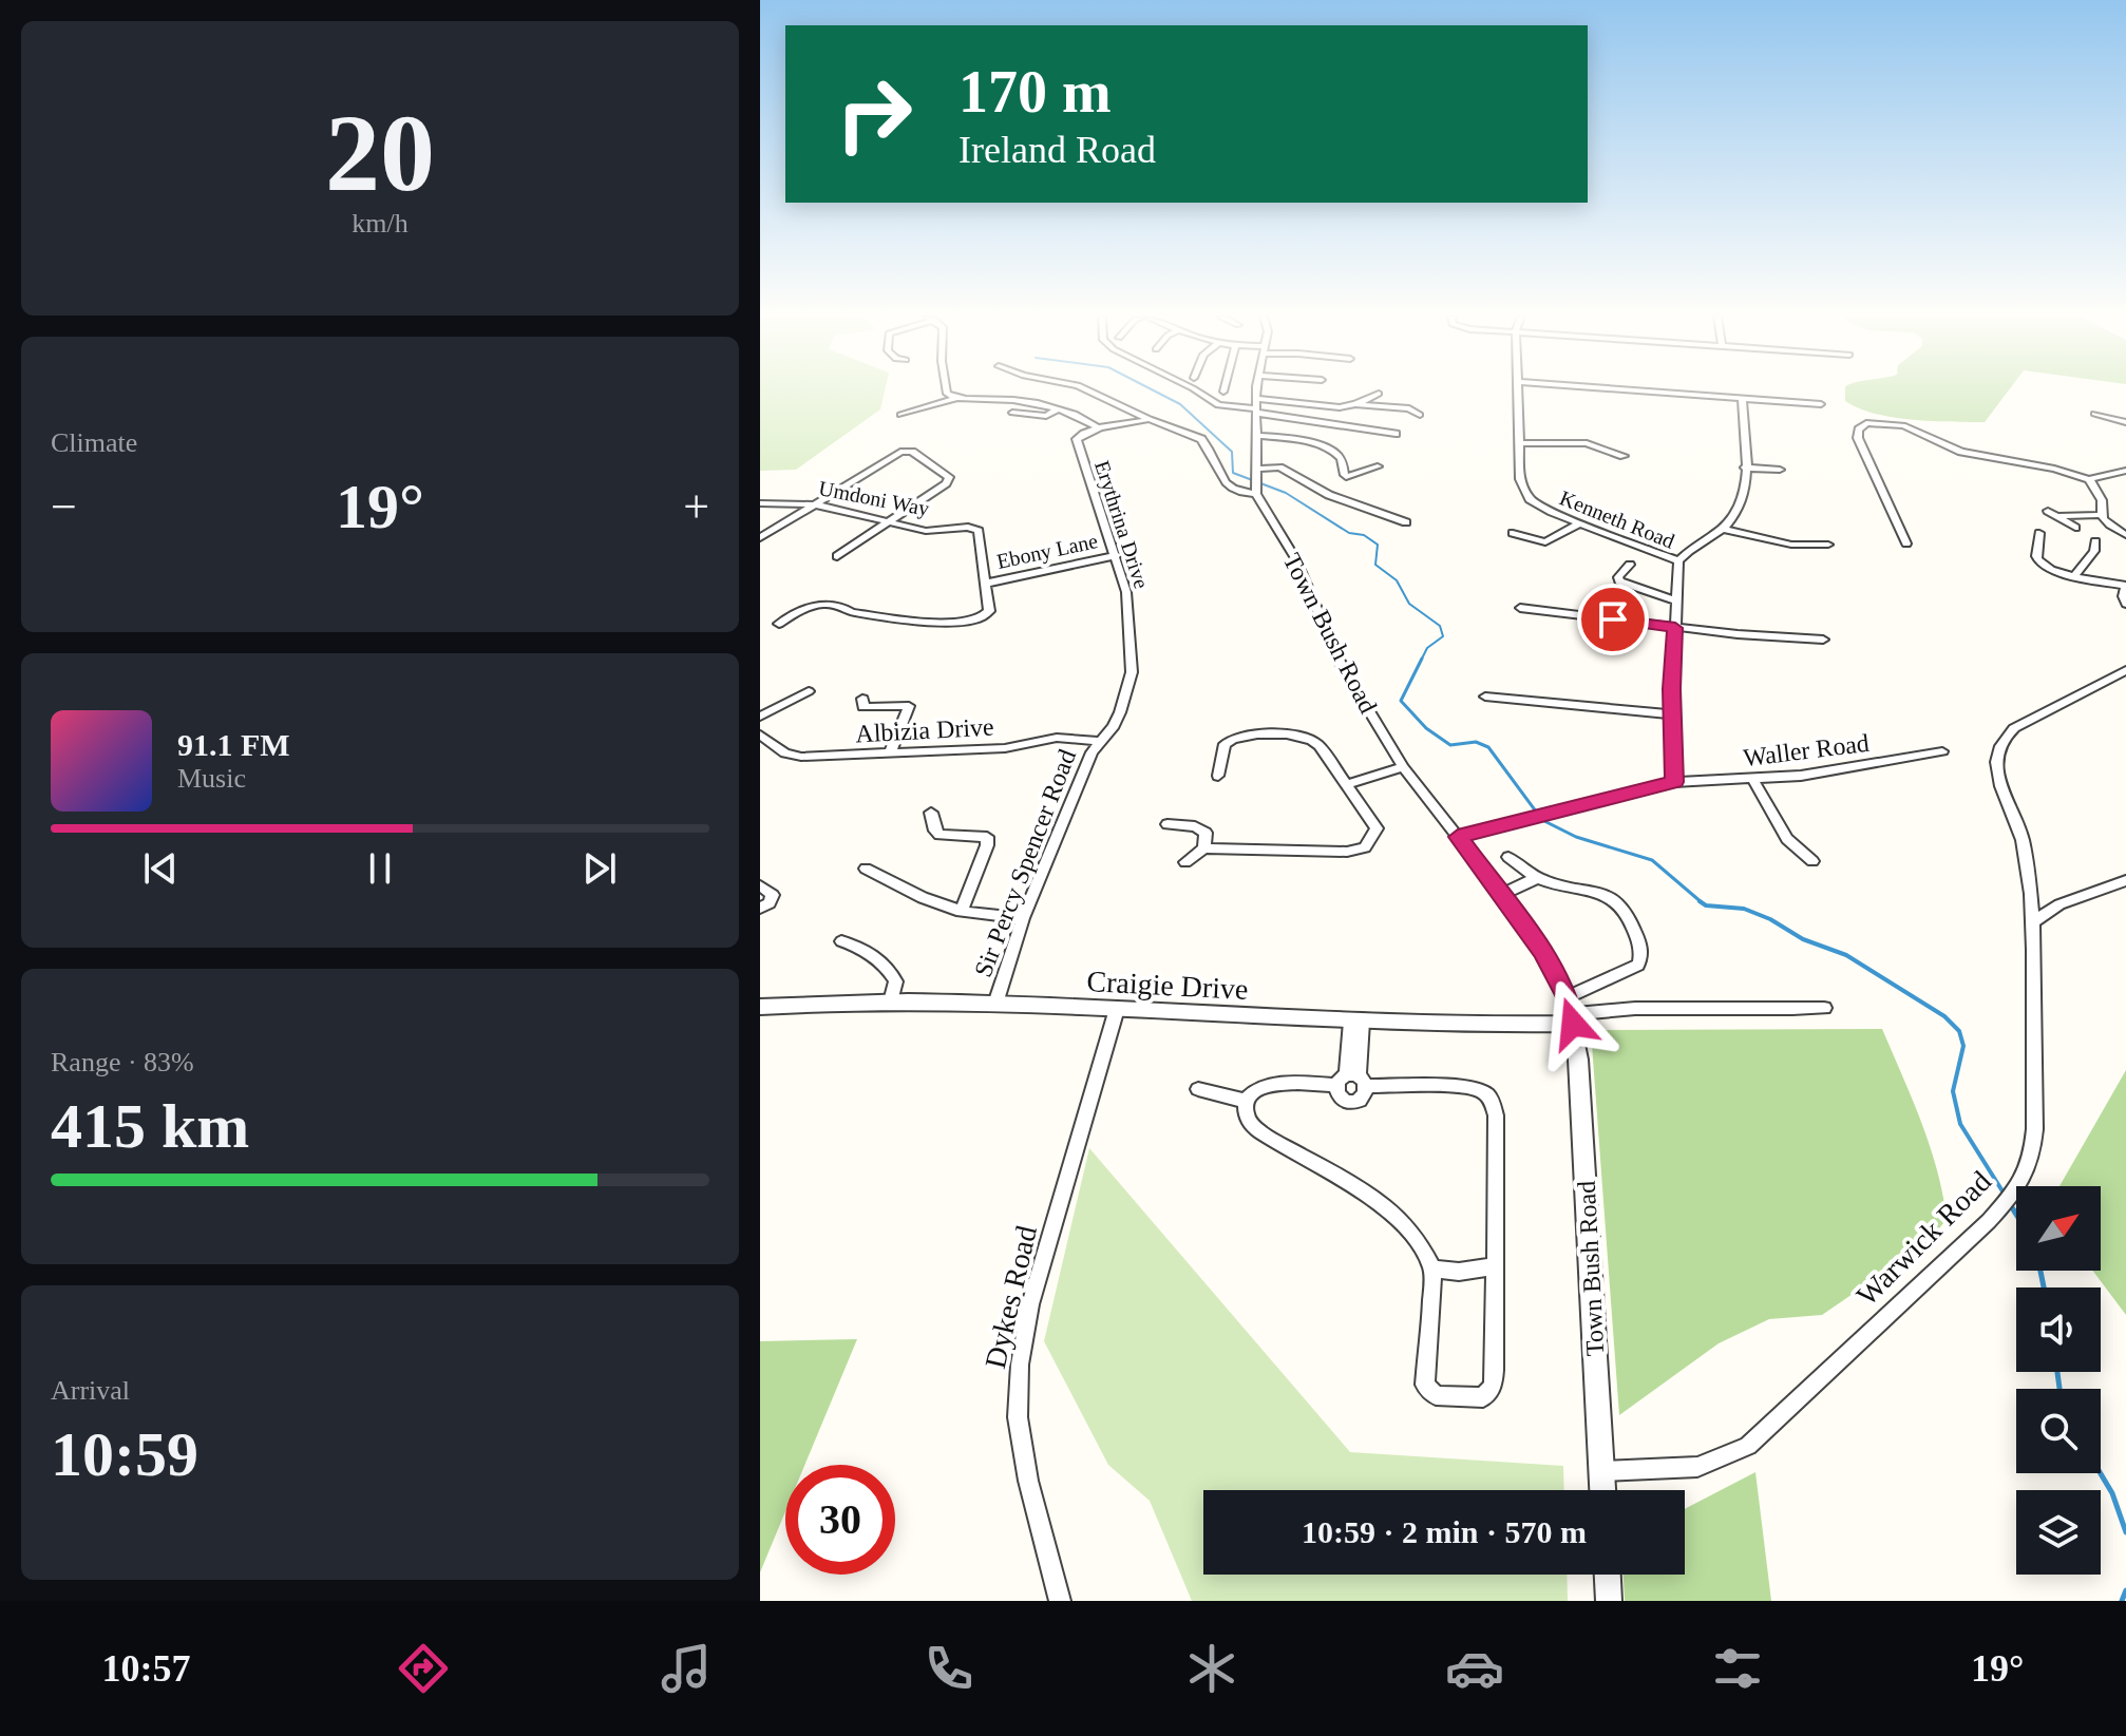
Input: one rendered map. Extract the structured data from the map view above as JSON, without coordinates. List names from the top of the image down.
{
  "streets": {
    "street": [
      "Umdoni Way",
      "Kenneth Road",
      "Erythrina Drive",
      "Ebony Lane",
      "Town Bush Road",
      "Albizia Drive",
      "Waller Road",
      "Sir Percy Spencer Road",
      "Craigie Drive",
      "Warwick Road",
      "Dykes Road"
    ]
  },
  "crossings": [
    ["Umdoni Way", "Ebony Lane"],
    ["Erythrina Drive", "Ebony Lane"],
    ["Erythrina Drive", "Albizia Drive"],
    ["Erythrina Drive", "Sir Percy Spencer Road"],
    ["Town Bush Road", "Waller Road"],
    ["Town Bush Road", "Craigie Drive"],
    ["Town Bush Road", "Warwick Road"],
    ["Albizia Drive", "Sir Percy Spencer Road"],
    ["Sir Percy Spencer Road", "Craigie Drive"],
    ["Craigie Drive", "Dykes Road"]
  ],
  "north": "top right",
  "page": {
    "tile": [
      ["20", "km/h"],
      "Climate",
      ["Range · 83%", "415 km"],
      ["Arrival", "10:59"]
    ],
    "turn": ["170 m", "Ireland Road"],
    "heat": ["−", "19°", "+"],
    "song": ["91.1 FM", "Music"],
    "limit": "30",
    "trip": "10:59 · 2 min · 570 m",
    "tabs": ["10:57", "19°"]
  }
}
